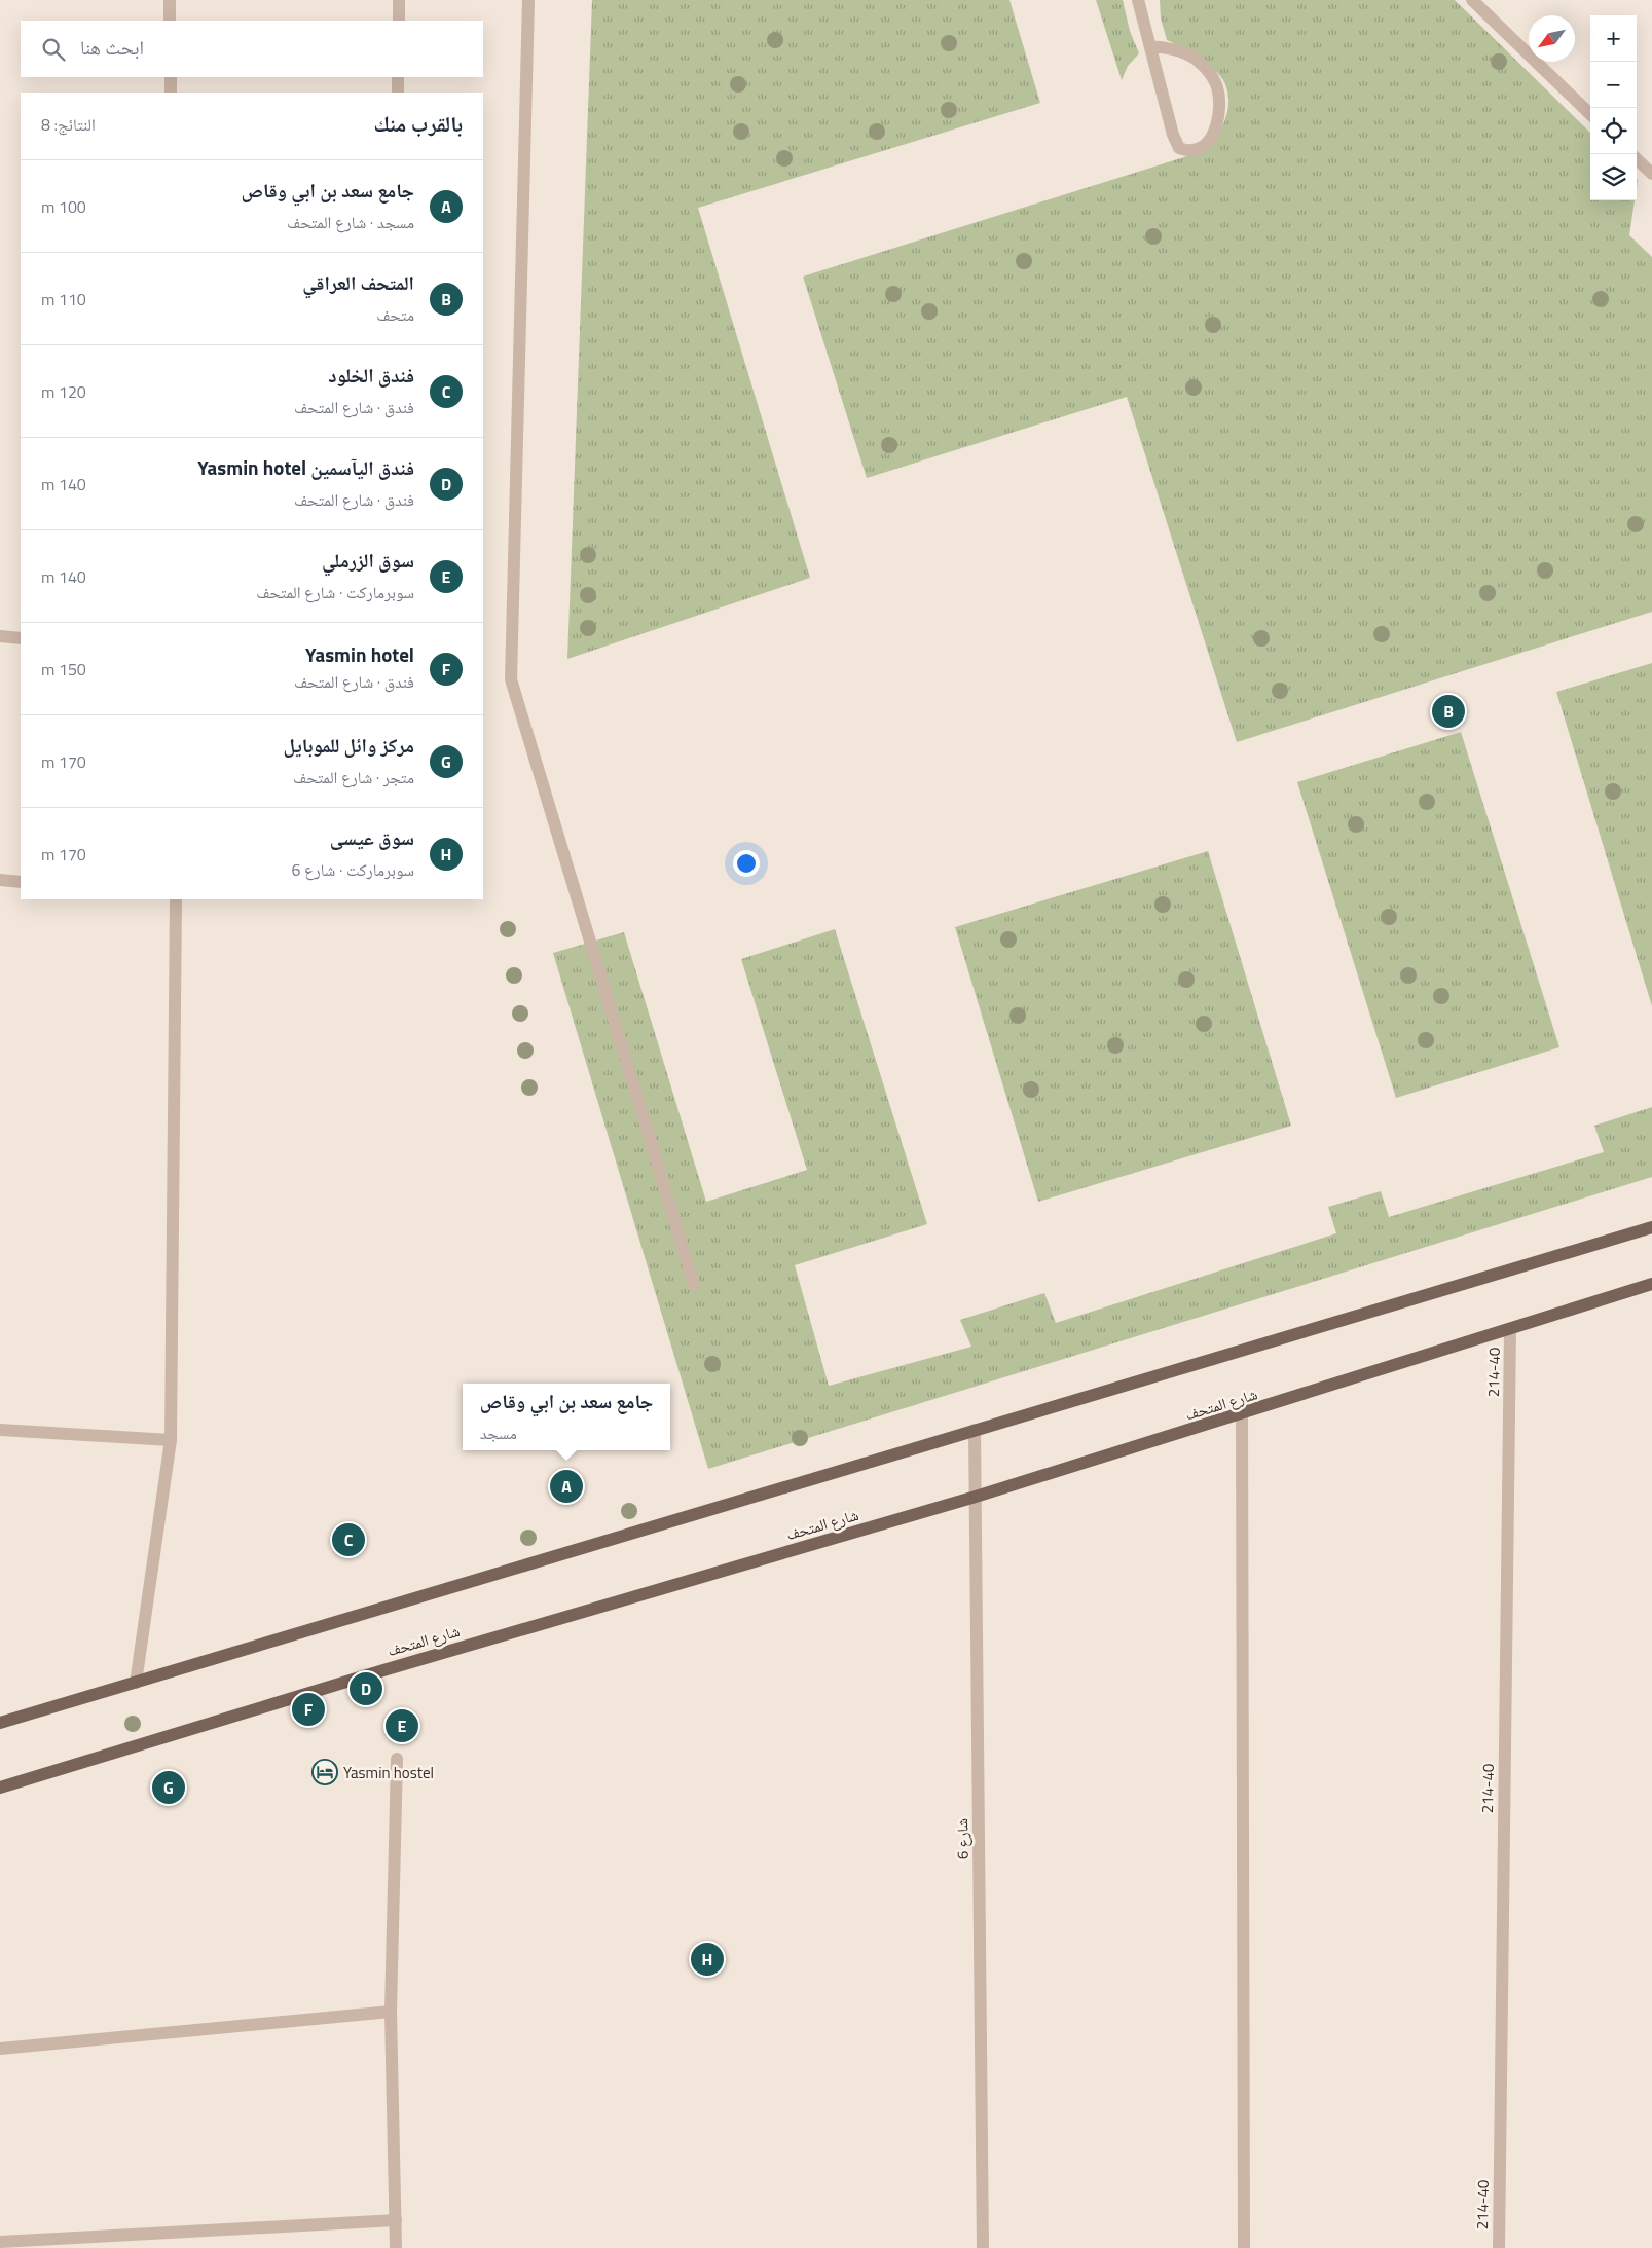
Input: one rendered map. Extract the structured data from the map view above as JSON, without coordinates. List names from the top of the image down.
{
  "streets": {
    "main road": ["شارع المتحف"],
    "street": ["214-40", "شارع 6"]
  },
  "crossings": [
    ["214-40", "شارع المتحف"],
    ["شارع المتحف", "شارع 6"]
  ],
  "places": {
    "hotel": ["Yasmin hostel"]
  },
  "north": "bottom left",
  "page": {
    "map_buttons": ["+", "−"],
    "search": "ابحث هنا",
    "heading": ["بالقرب منك", "النتائج: 8"],
    "list": [
      {
        "mark": "A",
        "name": "جامع سعد بن ابي وقاص",
        "note": "مسجد · شارع المتحف",
        "value": "100 m"
      },
      {
        "mark": "B",
        "name": "المتحف العراقي",
        "note": "متحف",
        "value": "110 m"
      },
      {
        "mark": "C",
        "name": "فندق الخلود",
        "note": "فندق · شارع المتحف",
        "value": "120 m"
      },
      {
        "mark": "D",
        "name": "فندق اليآسمين Yasmin hotel",
        "note": "فندق · شارع المتحف",
        "value": "140 m"
      },
      {
        "mark": "E",
        "name": "سوق الزرملي",
        "note": "سوبرماركت · شارع المتحف",
        "value": "140 m"
      },
      {
        "mark": "F",
        "name": "Yasmin hotel",
        "note": "فندق · شارع المتحف",
        "value": "150 m"
      },
      {
        "mark": "G",
        "name": "مركز وائل للموبايل",
        "note": "متجر · شارع المتحف",
        "value": "170 m"
      },
      {
        "mark": "H",
        "name": "سوق عيسى",
        "note": "سوبرماركت · شارع 6",
        "value": "170 m"
      }
    ],
    "pins": [
      "B",
      "A",
      "C",
      "D",
      "F",
      "E",
      "G",
      "H"
    ],
    "popup": ["جامع سعد بن ابي وقاص", "مسجد"]
  }
}
